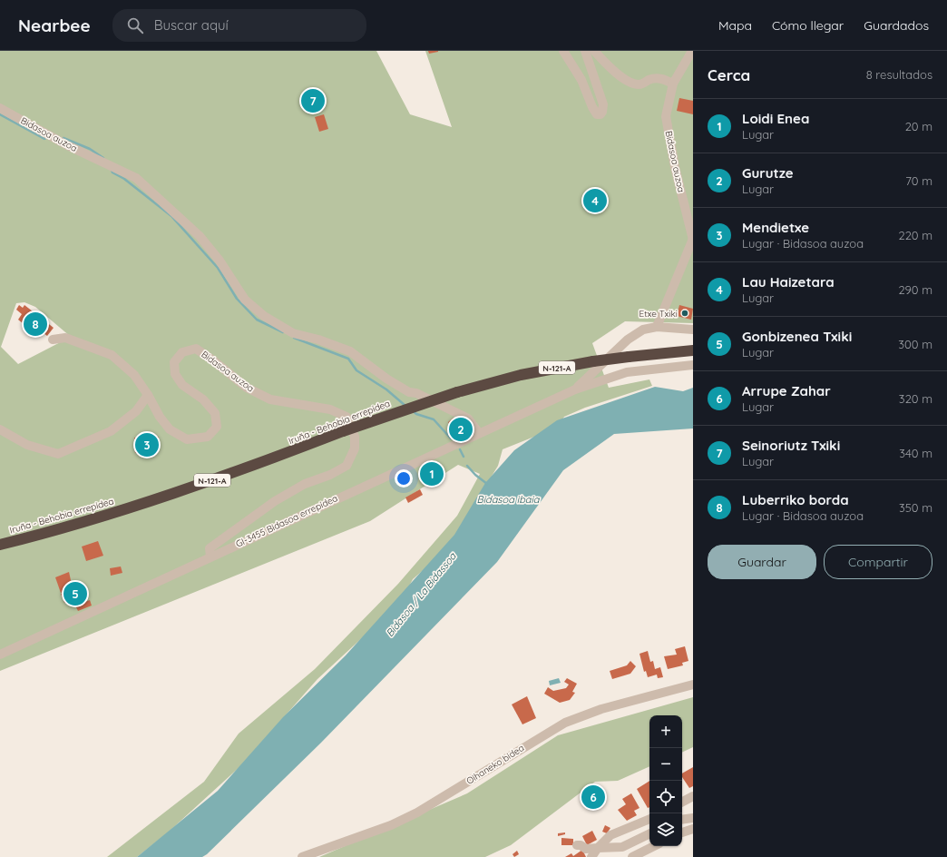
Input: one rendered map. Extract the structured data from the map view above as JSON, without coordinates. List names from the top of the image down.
{
  "streets": {
    "highway": ["N-121-A", "Iruña - Behobia errepidea"],
    "street": ["Bidasoa auzoa", "GI-3455 Bidasoa errepidea", "Oihaneko bidea"]
  },
  "crossings": [
    ["Bidasoa auzoa", "GI-3455 Bidasoa errepidea"]
  ],
  "water": ["Bidasoa ibaia", "Bidasoa / La Bidassoa"],
  "places": ["Etxe Txiki"],
  "page": {
    "header": "Nearbee",
    "search": "Buscar aquí",
    "nav": ["Mapa", "Cómo llegar", "Guardados"],
    "heading": ["Cerca", "8 resultados"],
    "pins": [
      "7",
      "4",
      "8",
      "2",
      "3",
      "1",
      "5",
      "6"
    ],
    "list": [
      {
        "mark": "1",
        "name": "Loidi Enea",
        "note": "Lugar",
        "value": "20 m"
      },
      {
        "mark": "2",
        "name": "Gurutze",
        "note": "Lugar",
        "value": "70 m"
      },
      {
        "mark": "3",
        "name": "Mendietxe",
        "note": "Lugar · Bidasoa auzoa",
        "value": "220 m"
      },
      {
        "mark": "4",
        "name": "Lau Haizetara",
        "note": "Lugar",
        "value": "290 m"
      },
      {
        "mark": "5",
        "name": "Gonbizenea Txiki",
        "note": "Lugar",
        "value": "300 m"
      },
      {
        "mark": "6",
        "name": "Arrupe Zahar",
        "note": "Lugar",
        "value": "320 m"
      },
      {
        "mark": "7",
        "name": "Seinoriutz Txiki",
        "note": "Lugar",
        "value": "340 m"
      },
      {
        "mark": "8",
        "name": "Luberriko borda",
        "note": "Lugar · Bidasoa auzoa",
        "value": "350 m"
      }
    ],
    "buttons": ["Guardar", "Compartir"],
    "map_buttons": ["+", "−"]
  }
}
